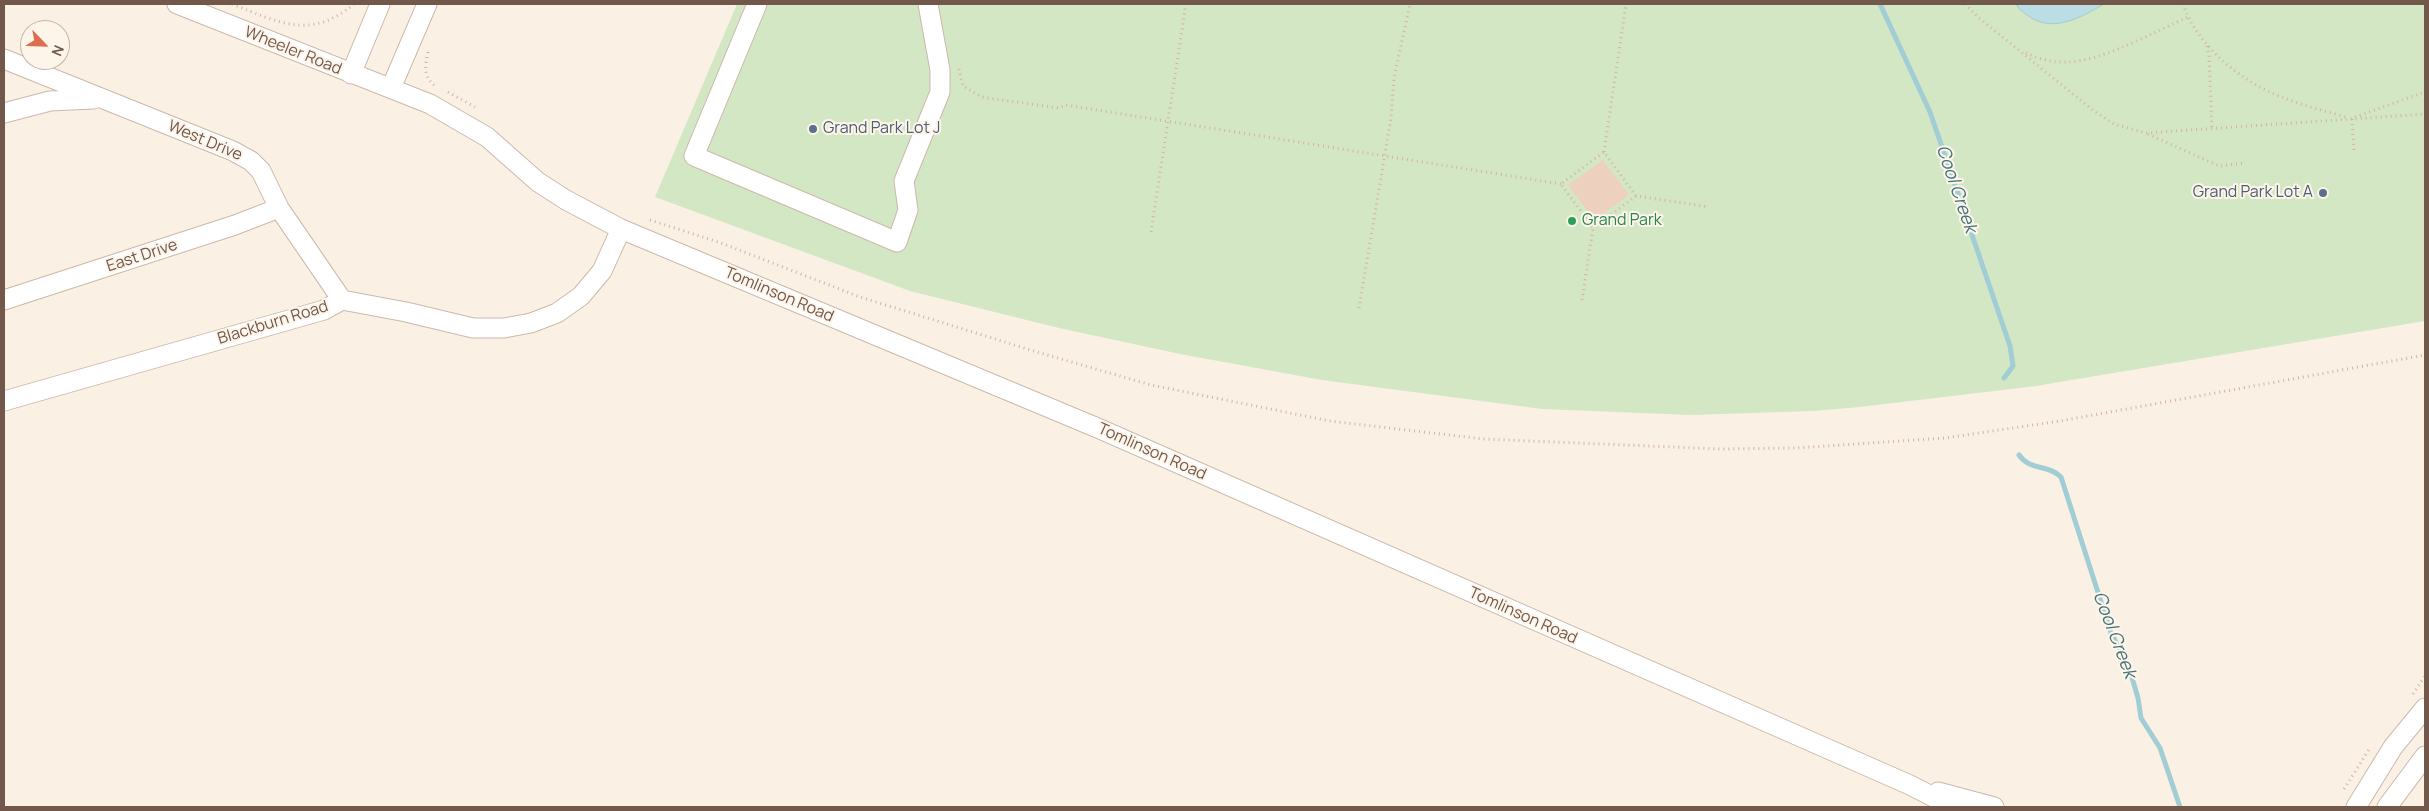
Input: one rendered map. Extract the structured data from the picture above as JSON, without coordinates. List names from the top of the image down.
{
  "streets": {
    "street": [
      "Wheeler Road",
      "West Drive",
      "East Drive",
      "Tomlinson Road",
      "Blackburn Road"
    ]
  },
  "crossings": [
    ["Wheeler Road", "Tomlinson Road"],
    ["West Drive", "East Drive"],
    ["West Drive", "Blackburn Road"],
    ["Tomlinson Road", "Blackburn Road"]
  ],
  "water": ["Cool Creek"],
  "places": ["Grand Park Lot J", "Grand Park Lot A", "Grand Park"],
  "north": "bottom right"
}
